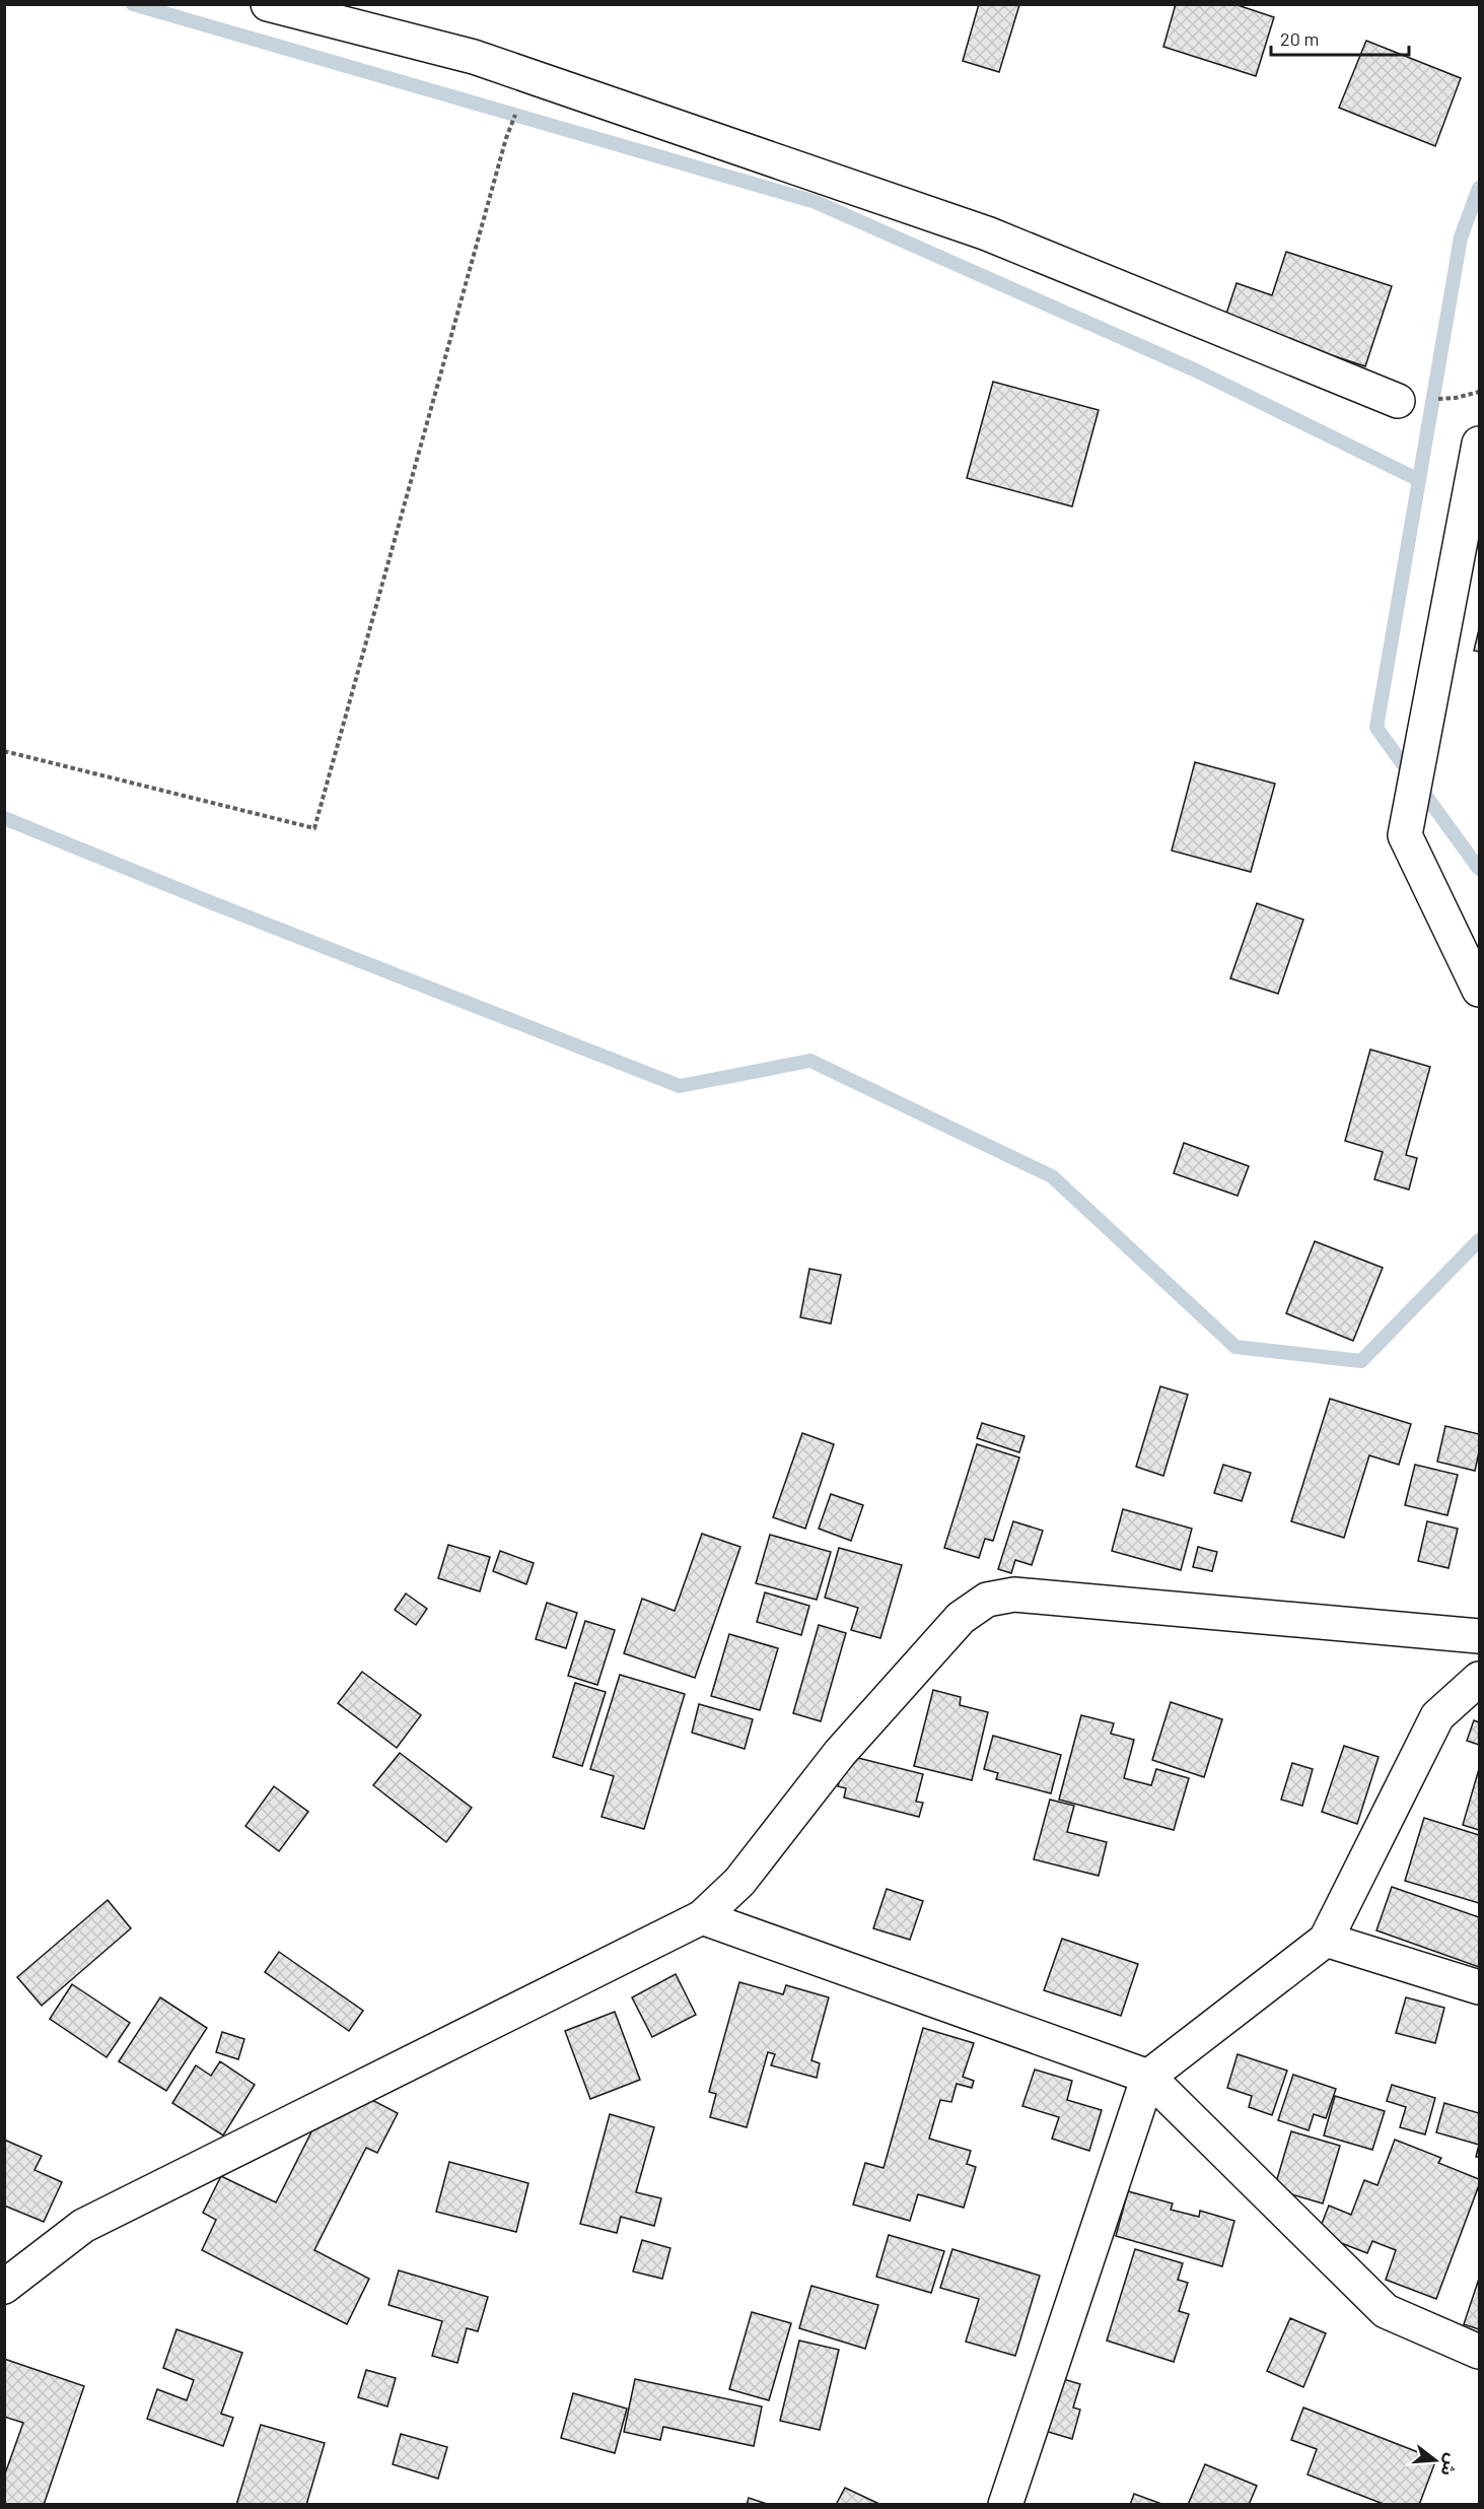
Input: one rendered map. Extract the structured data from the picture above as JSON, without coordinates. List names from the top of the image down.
{
  "scale_bar": "20 m",
  "north": "right"
}
